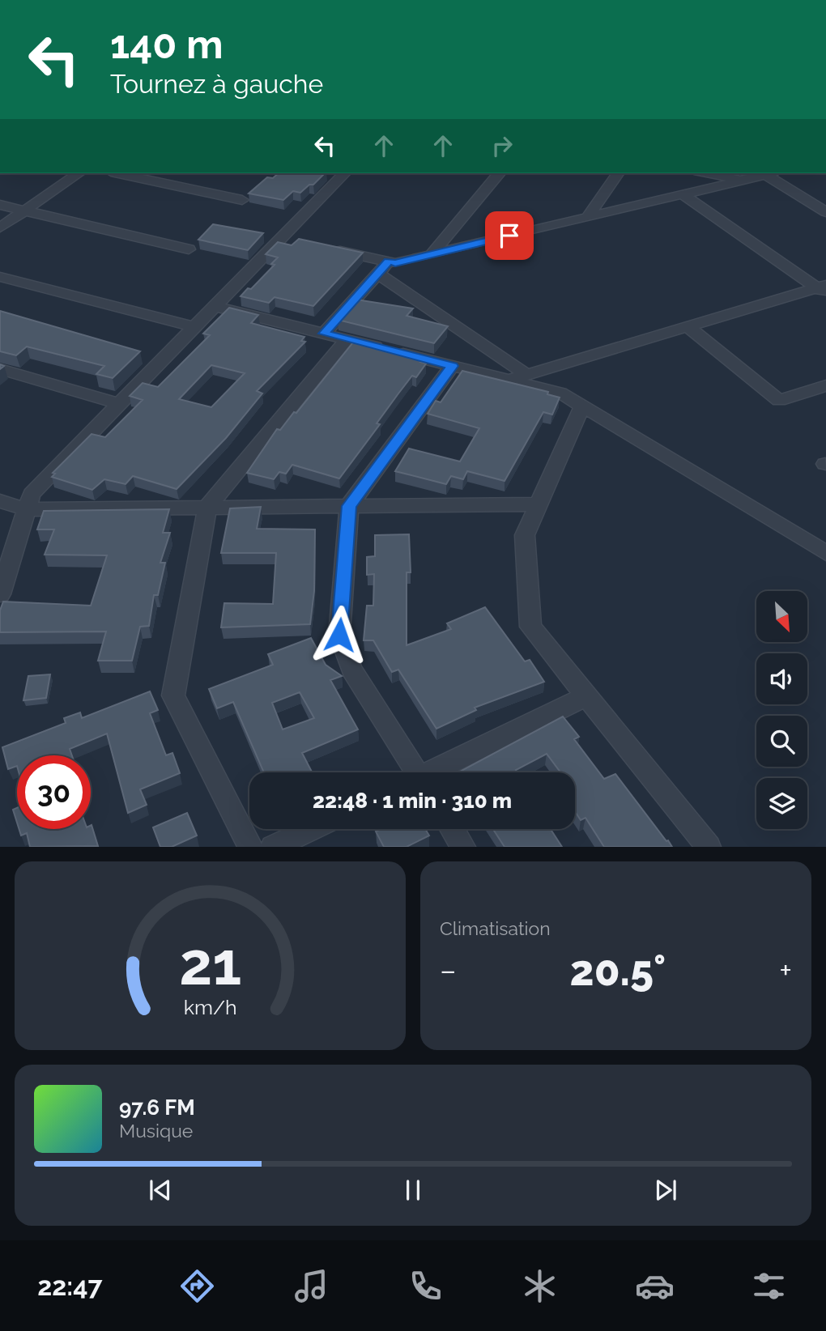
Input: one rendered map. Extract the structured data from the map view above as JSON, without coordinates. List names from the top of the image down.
{
  "north": "bottom right",
  "page": {
    "turn": ["140 m", "Tournez à gauche"],
    "limit": "30",
    "trip": "22:48 · 1 min · 310 m",
    "tile": "Climatisation",
    "heat": ["−", "20.5°", "+"],
    "song": ["97.6 FM", "Musique"],
    "tabs": "22:47",
    "gauge": ["21", "km/h"]
  }
}
